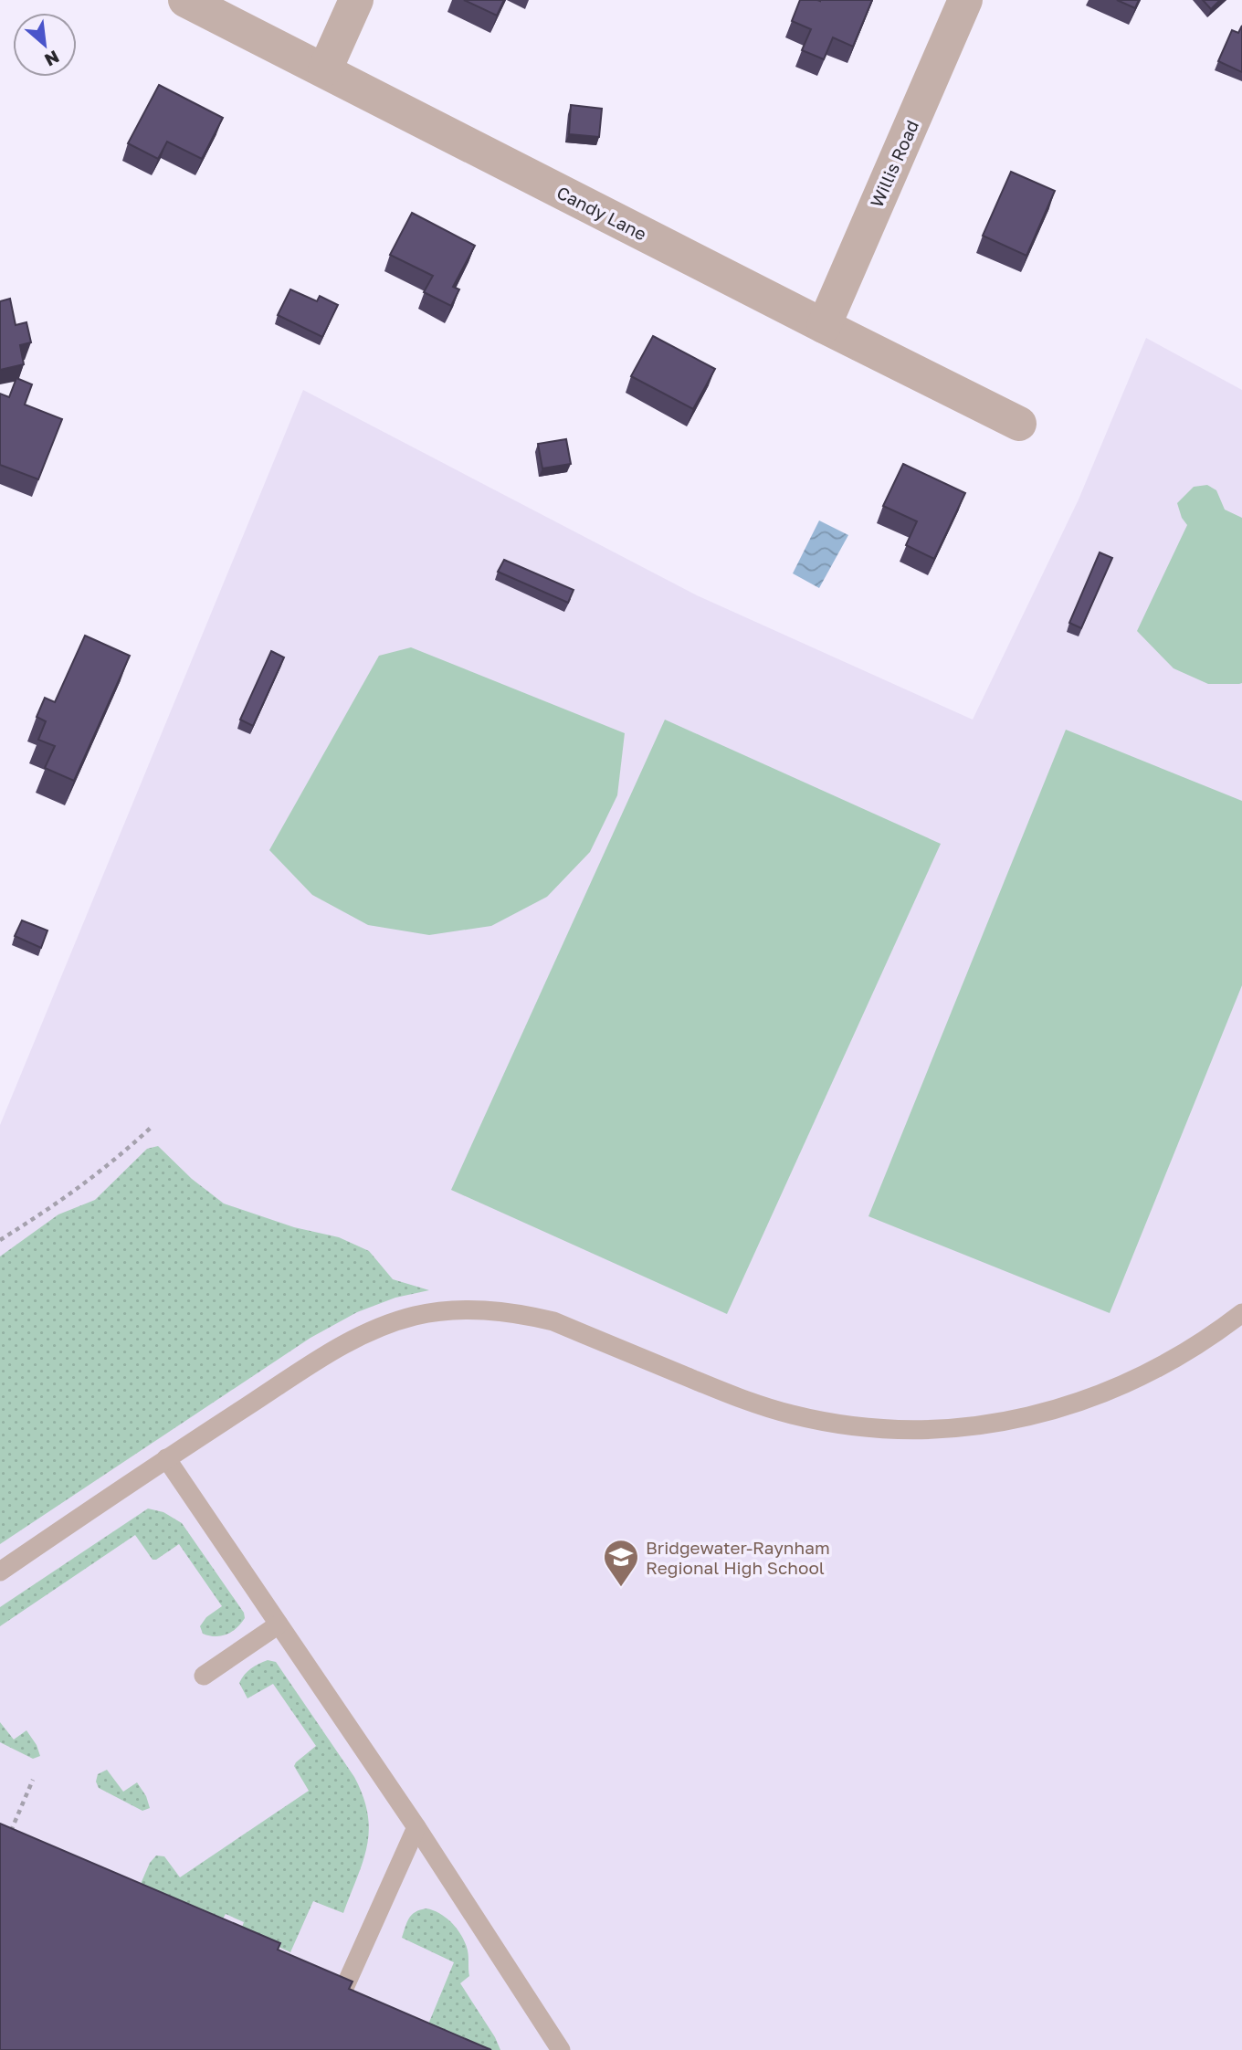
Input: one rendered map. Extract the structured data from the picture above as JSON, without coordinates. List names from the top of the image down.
{
  "streets": {
    "street": ["Willis Road", "Candy Lane"]
  },
  "crossings": [
    ["Willis Road", "Candy Lane"]
  ],
  "places": {
    "school or university": ["Bridgewater-Raynham Regional High School"]
  },
  "north": "bottom right"
}
